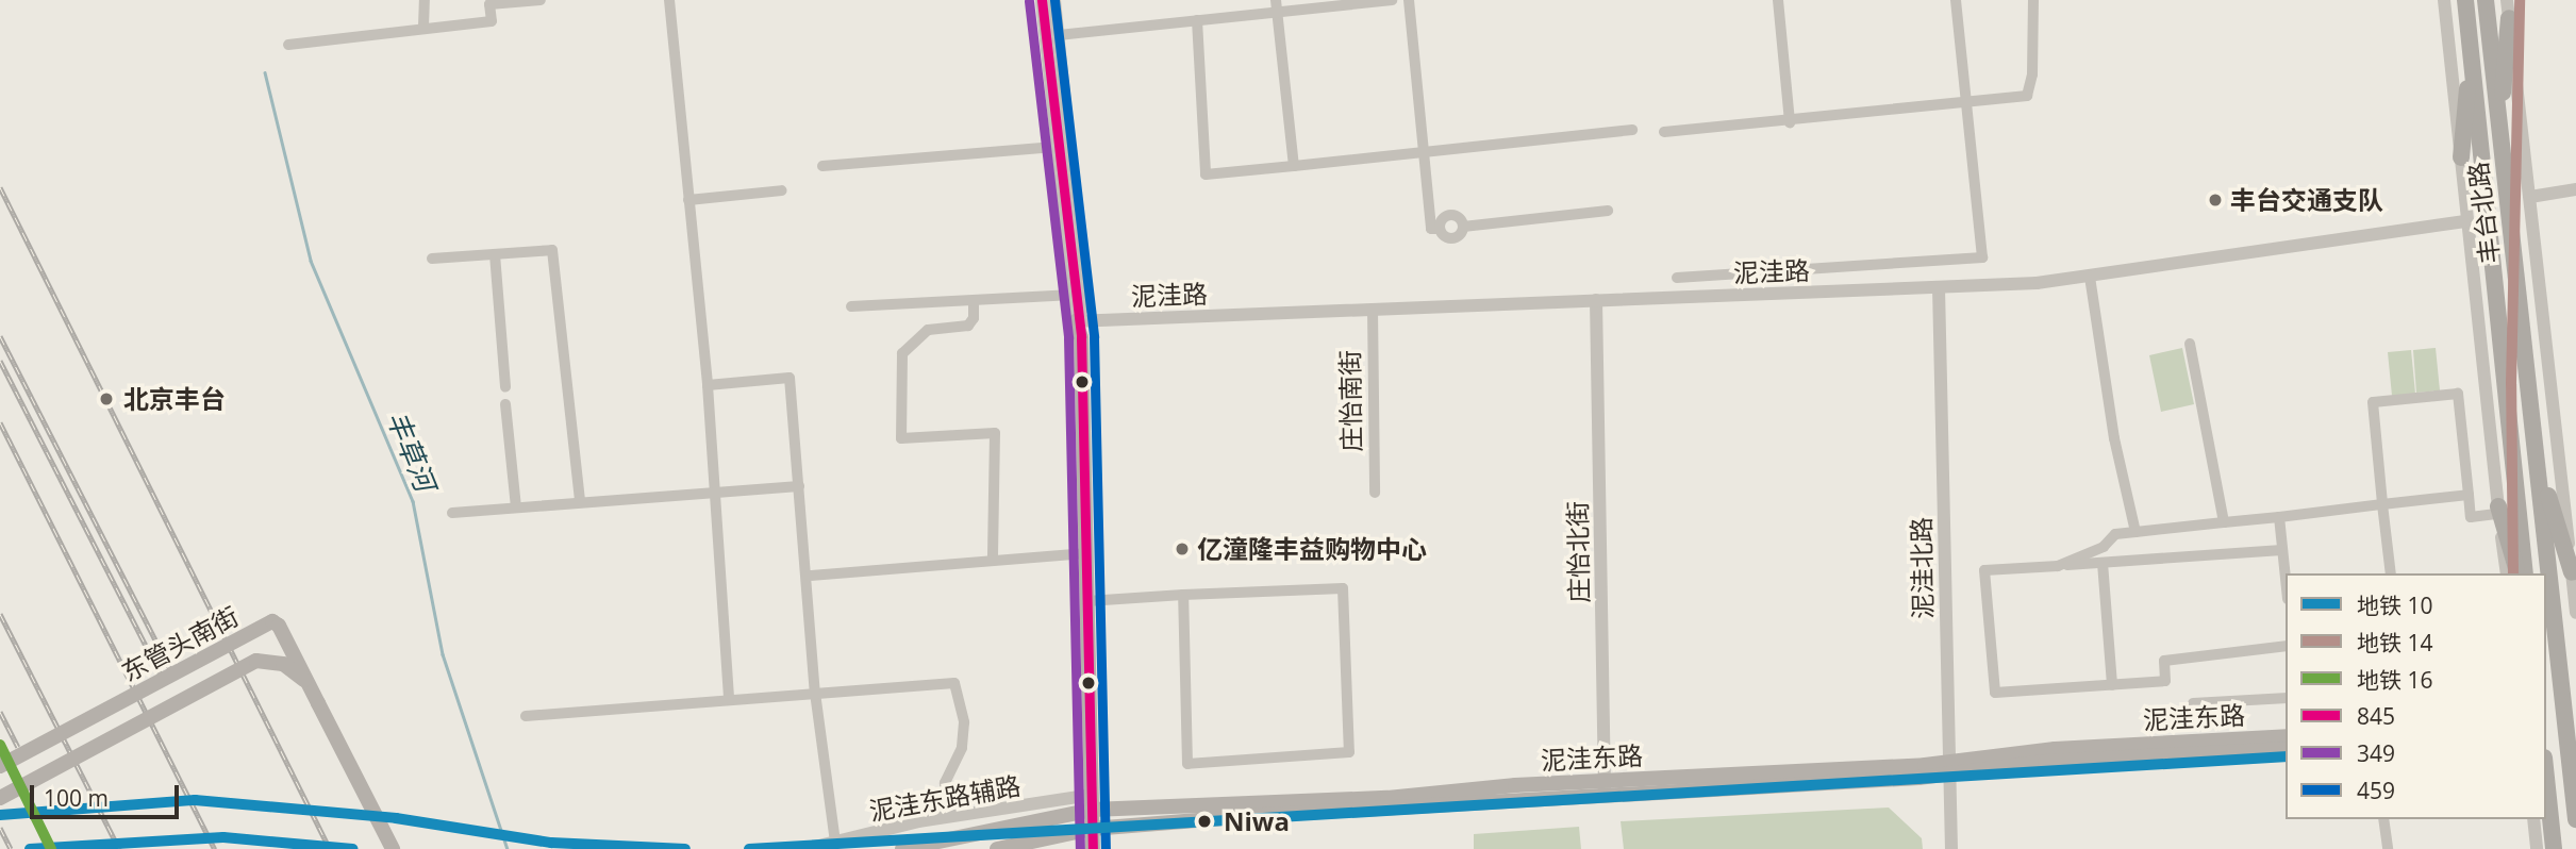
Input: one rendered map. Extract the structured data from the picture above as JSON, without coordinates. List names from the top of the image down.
{
  "streets": {
    "highway": ["丰台北路"],
    "main road": ["东管头南街", "泥洼东路"],
    "street": [
      "泥洼路",
      "庄怡南街",
      "庄怡北街",
      "泥洼北路",
      "泥洼东路辅路"
    ]
  },
  "crossings": [
    ["丰台北路", "泥洼路"],
    ["泥洼路", "庄怡南街"],
    ["泥洼路", "庄怡北街"],
    ["泥洼路", "泥洼北路"],
    ["庄怡北街", "泥洼东路"],
    ["泥洼北路", "泥洼东路"],
    ["泥洼东路", "泥洼东路辅路"]
  ],
  "water": ["丰草河"],
  "places": [
    "丰台交通支队",
    "北京丰台",
    "亿潼隆丰益购物中心",
    "Niwa"
  ],
  "lines": [
    "metro line 14",
    "transit line 845",
    "transit line 459",
    "transit line 349",
    "metro line 16",
    "metro line 10"
  ],
  "legend": [
    "地铁 10",
    "地铁 14",
    "地铁 16",
    "845",
    "349",
    "459"
  ],
  "scale_bar": "100 m"
}
